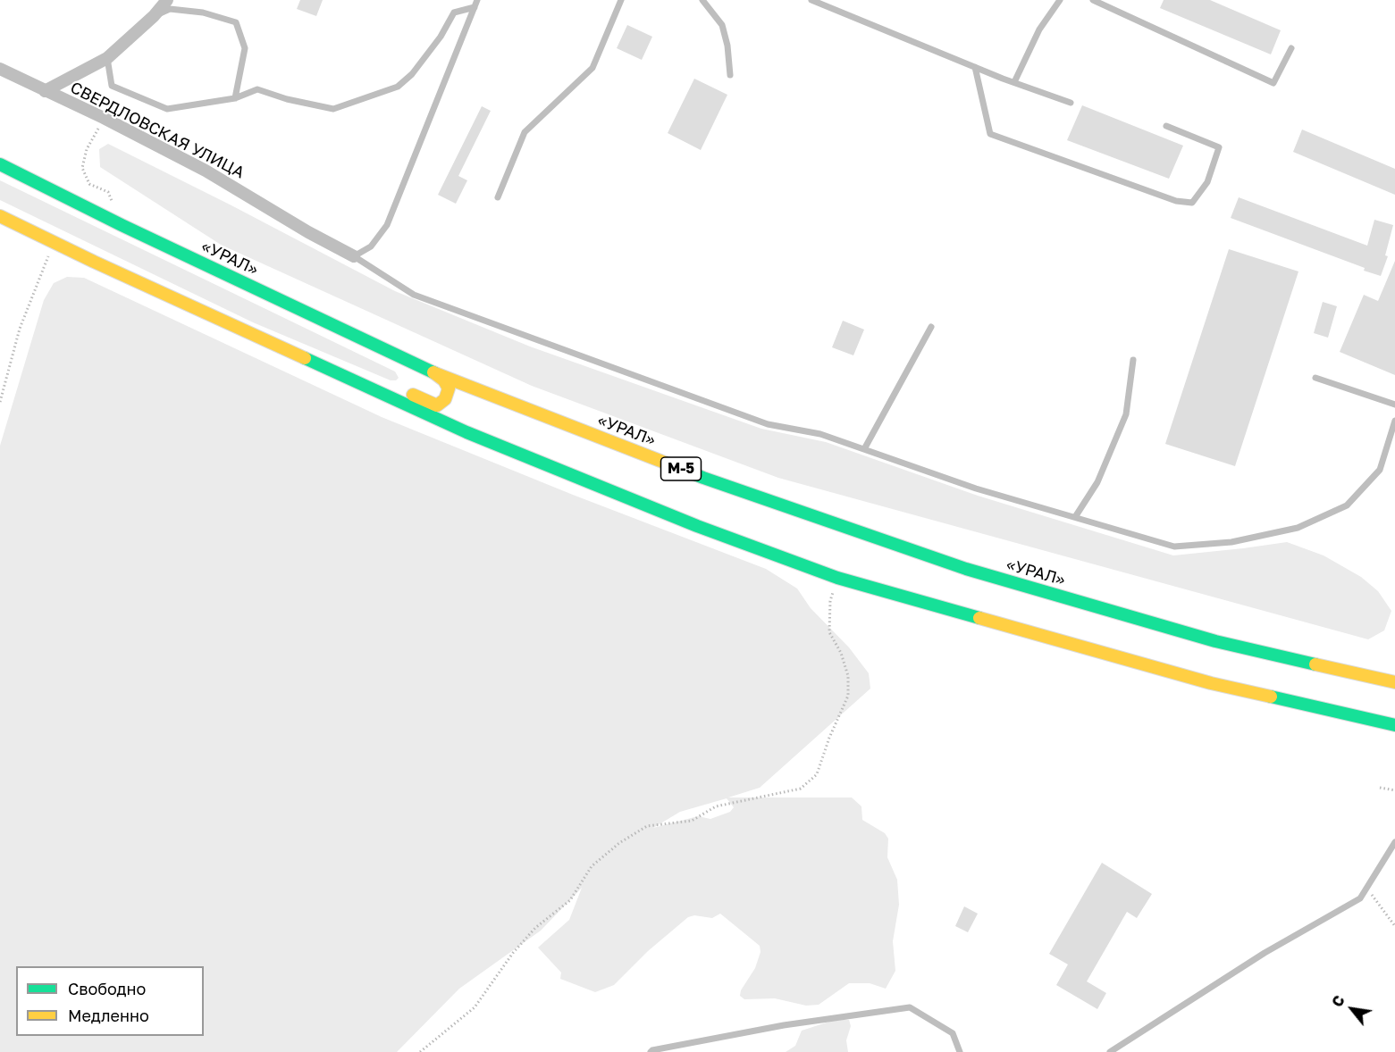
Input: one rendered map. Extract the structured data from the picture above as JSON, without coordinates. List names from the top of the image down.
{
  "streets": {
    "main road": ["«УРАЛ»", "М-5"],
    "street": ["СВЕРДЛОВСКАЯ УЛИЦА"]
  },
  "legend": ["Свободно", "Медленно"],
  "north": "top left"
}
